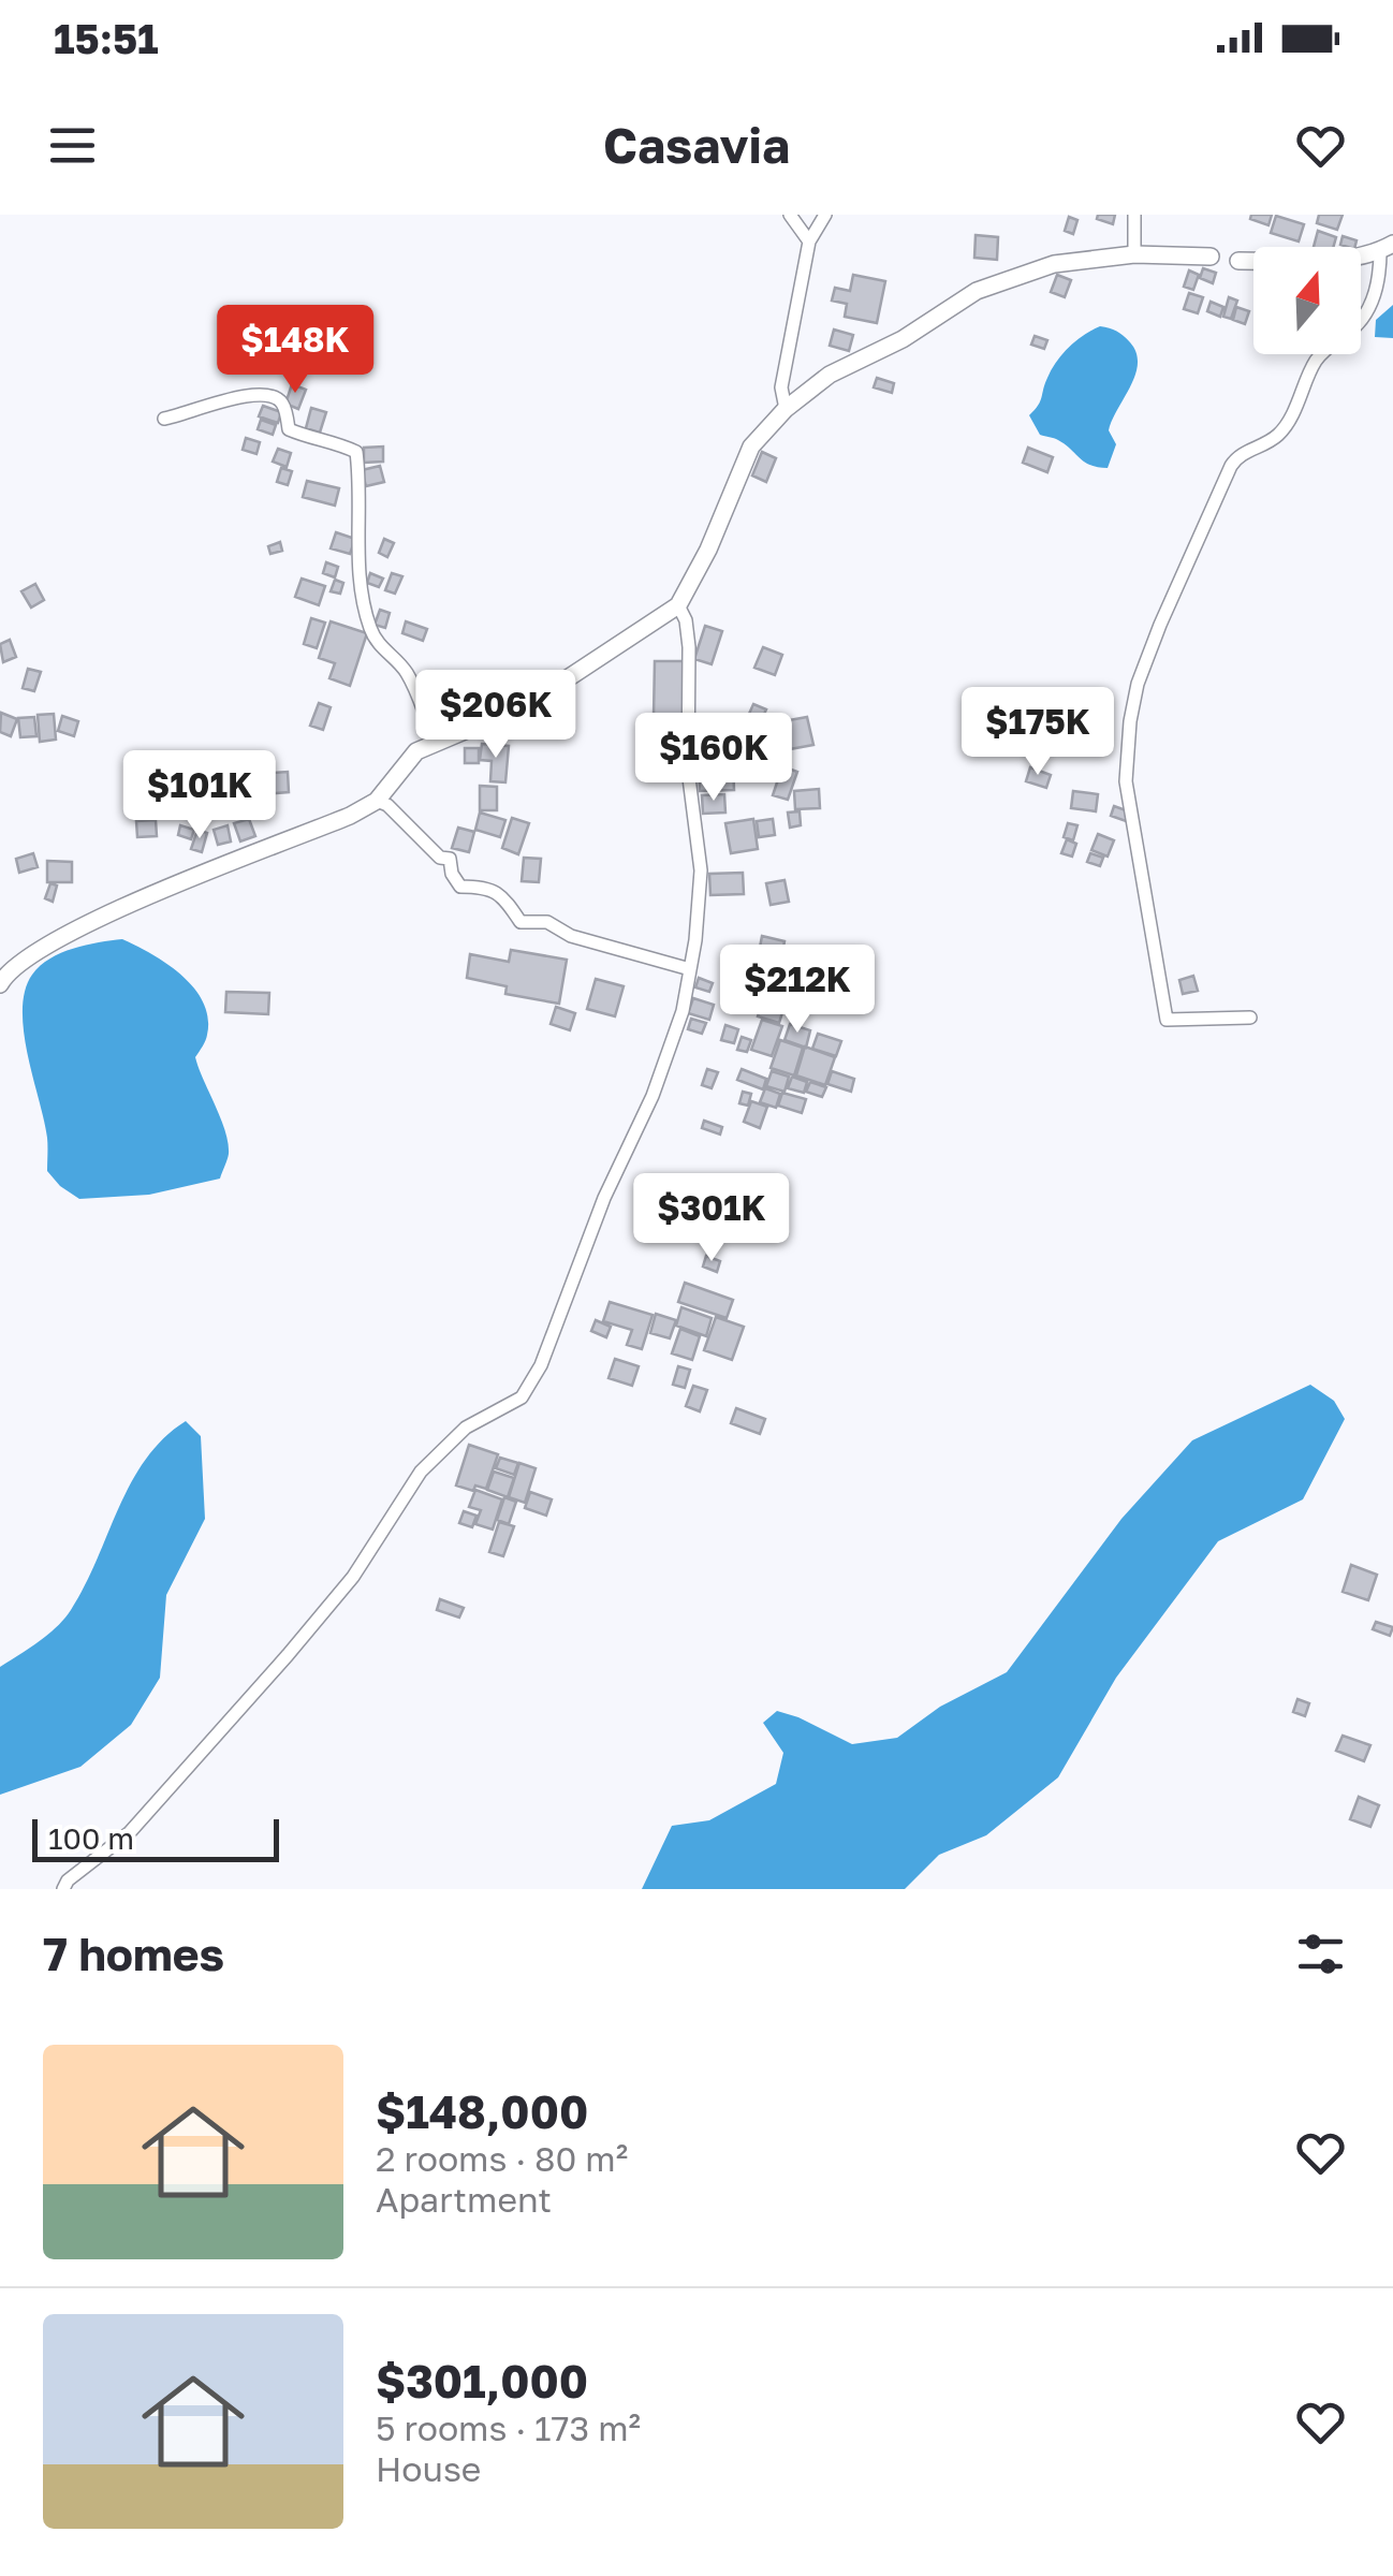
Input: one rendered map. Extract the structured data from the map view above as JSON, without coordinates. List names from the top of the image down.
{
  "scale_bar": "100 m",
  "north": "top",
  "page": {
    "status": "15:51",
    "header": "Casavia",
    "price": [
      "$148K",
      "$206K",
      "$175K",
      "$160K",
      "$101K",
      "$212K",
      "$301K"
    ],
    "scale": "100 m",
    "heading": "7 homes",
    "list": [
      {
        "name": "$148,000",
        "note": "2 rooms · 80 m² · Apartment"
      },
      {
        "name": "$301,000",
        "note": "5 rooms · 173 m² · House"
      }
    ]
  }
}
